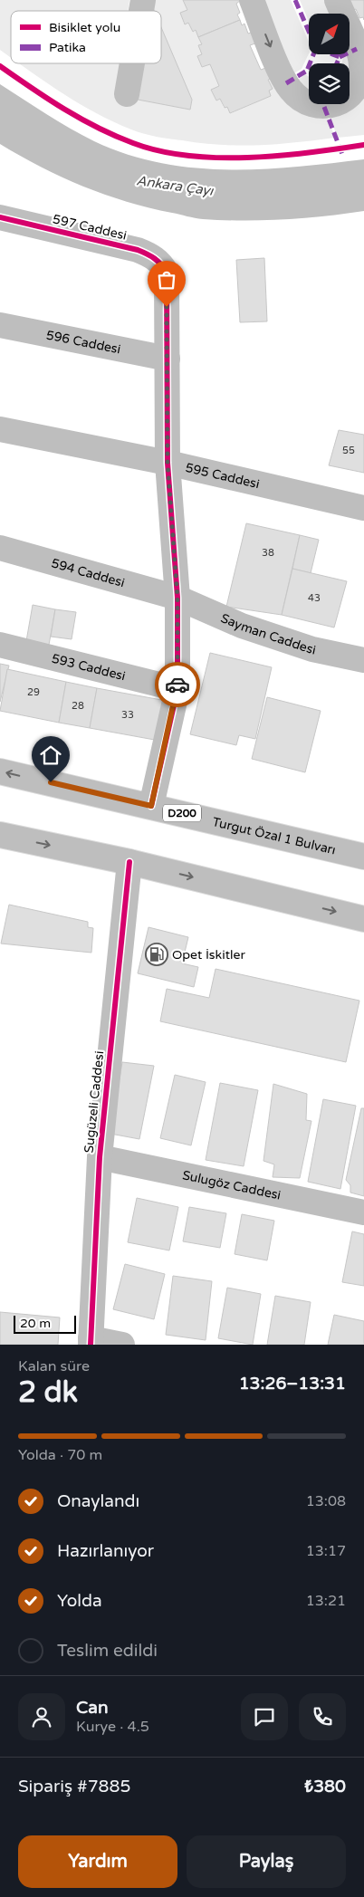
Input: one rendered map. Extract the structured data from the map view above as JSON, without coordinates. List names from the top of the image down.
{
  "streets": {
    "main road": [
      "597 Caddesi",
      "596 Caddesi",
      "595 Caddesi",
      "594 Caddesi",
      "Sayman Caddesi",
      "593 Caddesi",
      "D200",
      "Turgut Özal 1 Bulvarı",
      "Sugüzeli Caddesi",
      "Sulugöz Caddesi"
    ]
  },
  "crossings": [
    ["597 Caddesi", "596 Caddesi"],
    ["594 Caddesi", "Sayman Caddesi"],
    ["Sugüzeli Caddesi", "Sulugöz Caddesi"]
  ],
  "water": ["Ankara Çayı"],
  "places": {
    "fuel station": ["Opet İskitler"]
  },
  "house_numbers": [
    "55",
    "38",
    "43",
    "29",
    "28",
    "33"
  ],
  "legend": ["Bisiklet yolu", "Patika"],
  "scale_bar": "20 m",
  "north": "top right",
  "page": {
    "scale": "20 m",
    "heading": ["2 dk", "Kalan süre", "13:26–13:31"],
    "panel": [
      "Can",
      "Kurye · 4.5",
      "Sipariş #7885",
      "₺380"
    ],
    "bar": "Yolda · 70 m",
    "list": [
      ["Onaylandı", "13:08"],
      ["Hazırlanıyor", "13:17"],
      ["Yolda", "13:21"],
      "Teslim edildi"
    ],
    "buttons": ["Yardım", "Paylaş"]
  }
}
